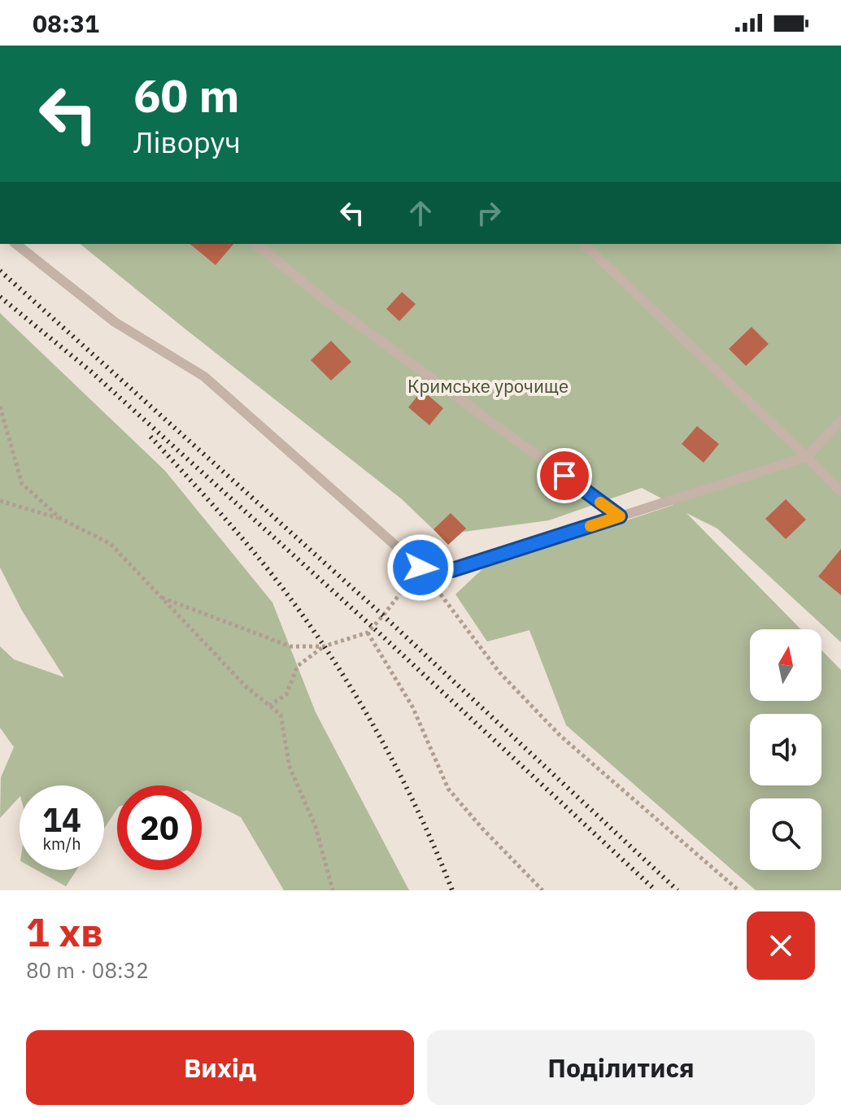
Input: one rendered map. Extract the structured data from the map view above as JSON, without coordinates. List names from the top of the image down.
{
  "parks": ["Кримське урочище"],
  "north": "top",
  "page": {
    "status": "08:31",
    "turn": ["60 m", "Ліворуч"],
    "speed": "14 km/h",
    "limit": "20",
    "heading": ["1 хв", "80 m · 08:32"],
    "buttons": ["Вихід", "Поділитися"]
  }
}
